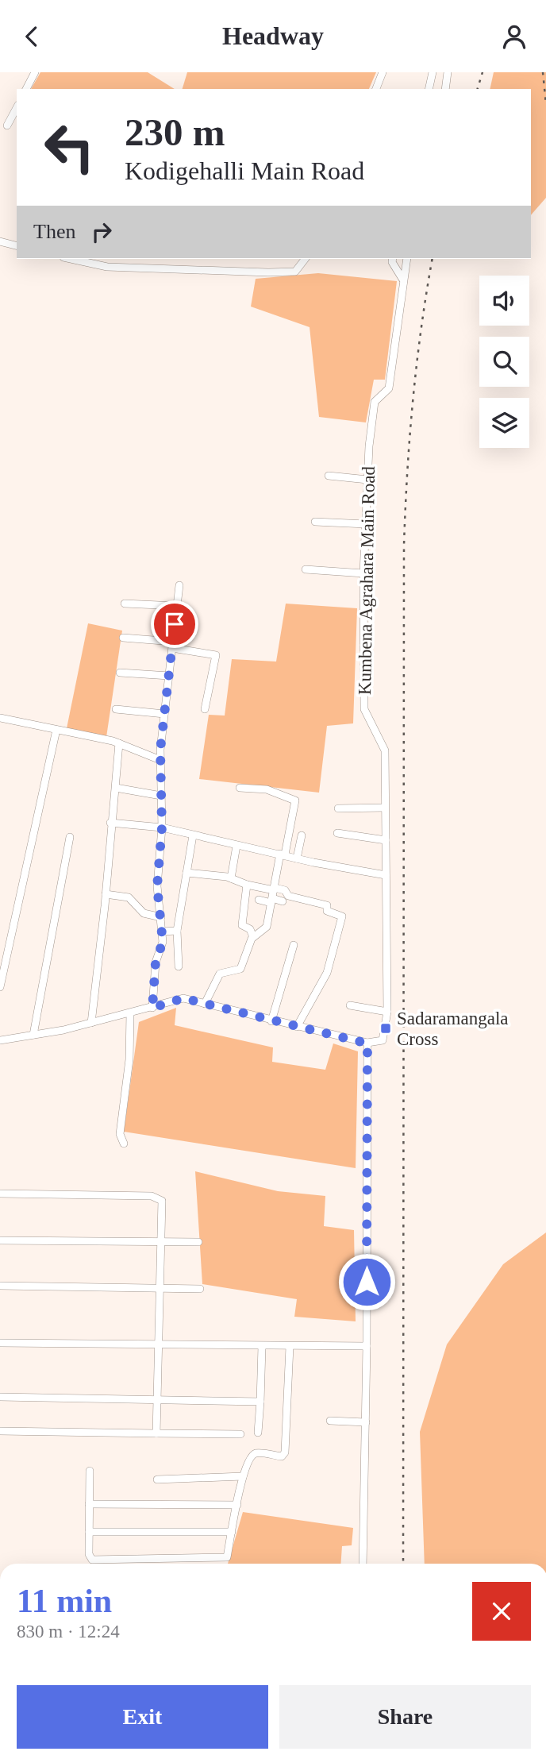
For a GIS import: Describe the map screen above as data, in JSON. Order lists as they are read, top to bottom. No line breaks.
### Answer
{"streets":{"street":["Kumbena Agrahara Main Road"]},"places":{"transit":["Sadaramangala Cross"]},"page":{"header":"Headway","turn":["230 m","Kodigehalli Main Road"],"then":"Then","heading":["11 min","830 m · 12:24"],"buttons":["Exit","Share"]}}
